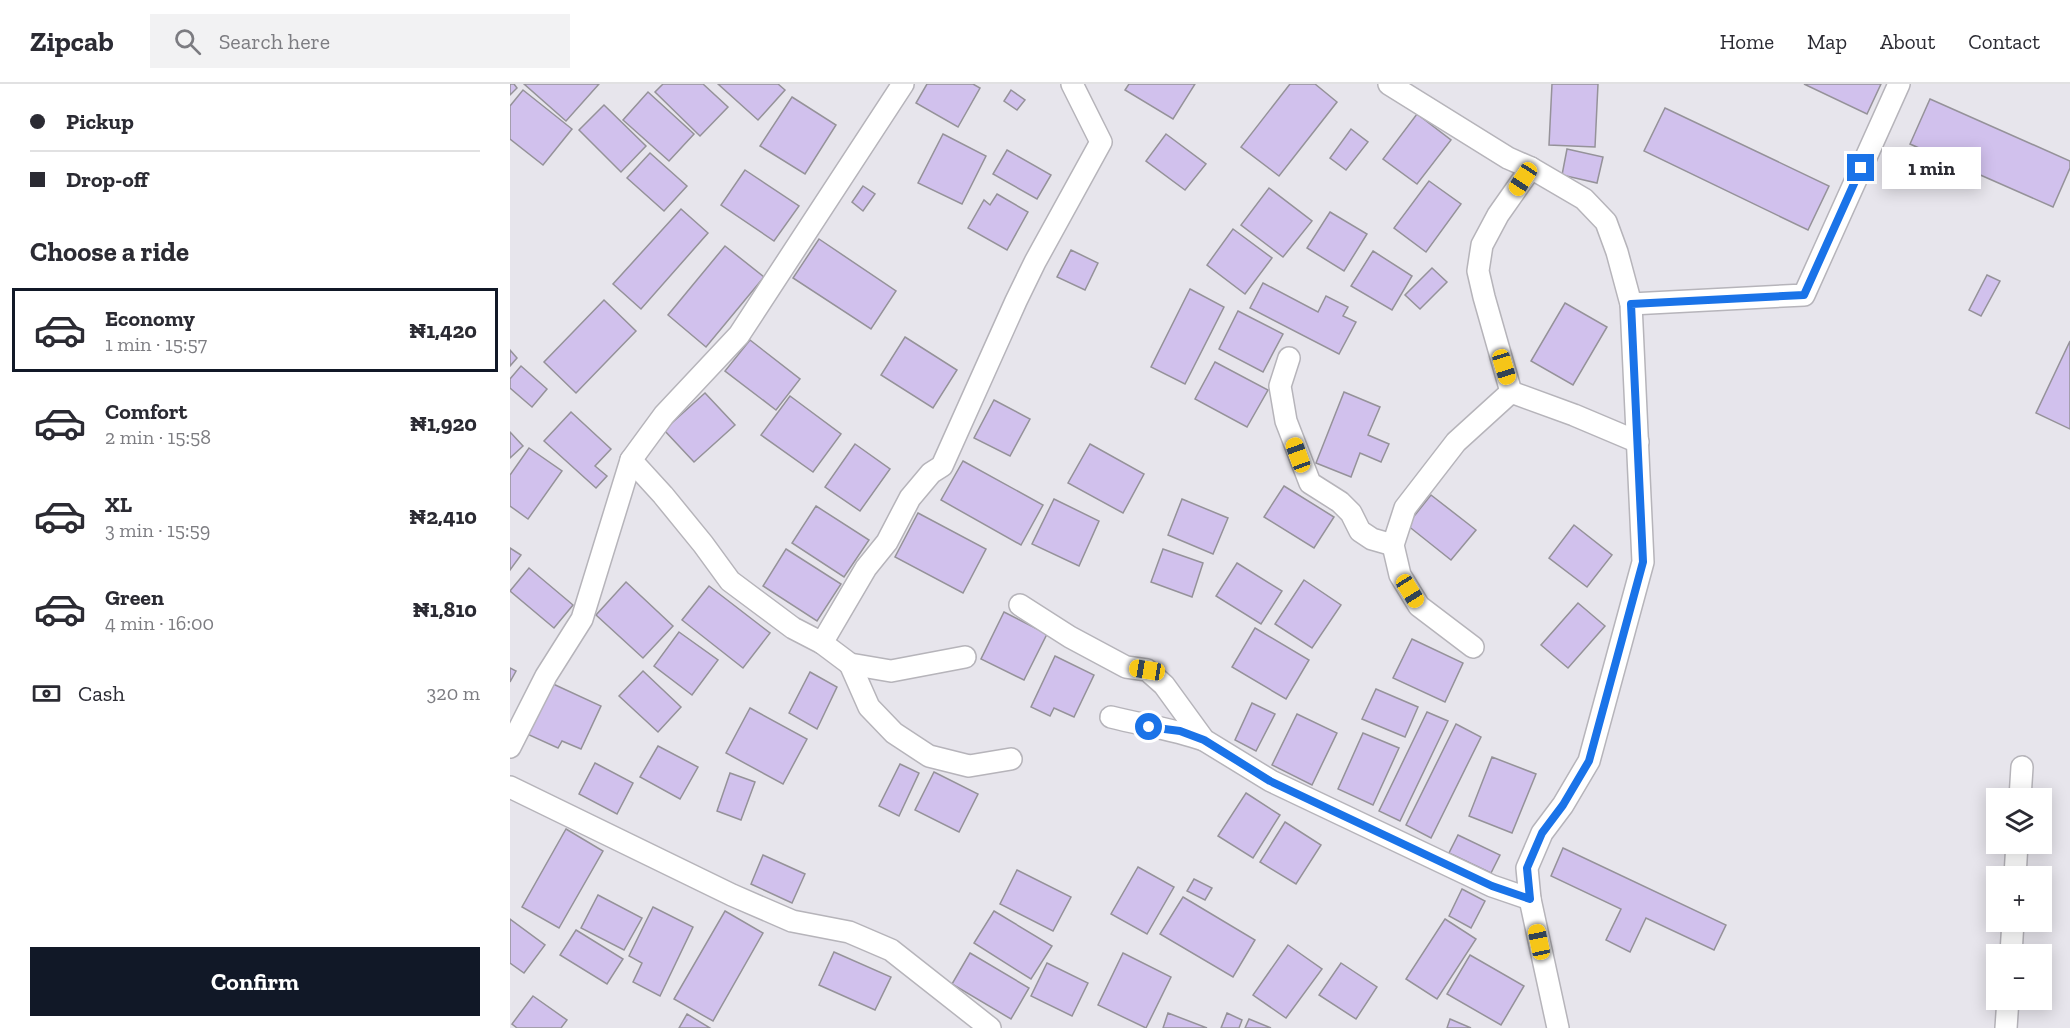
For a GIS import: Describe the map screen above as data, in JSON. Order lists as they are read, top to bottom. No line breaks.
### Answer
{"page":{"header":"Zipcab","search":"Search here","nav":["Home","Map","About","Contact"],"banner":["Pickup","Drop-off"],"bubble":"1 min","heading":"Choose a ride","list":[{"name":"Economy","note":"1 min · 15:57","value":"₦1,420"},{"name":"Comfort","note":"2 min · 15:58","value":"₦1,920"},{"name":"XL","note":"3 min · 15:59","value":"₦2,410"},{"name":"Green","note":"4 min · 16:00","value":"₦1,810"}],"pay":["Cash","320 m"],"map_buttons":["+","−"],"buttons":"Confirm"}}
